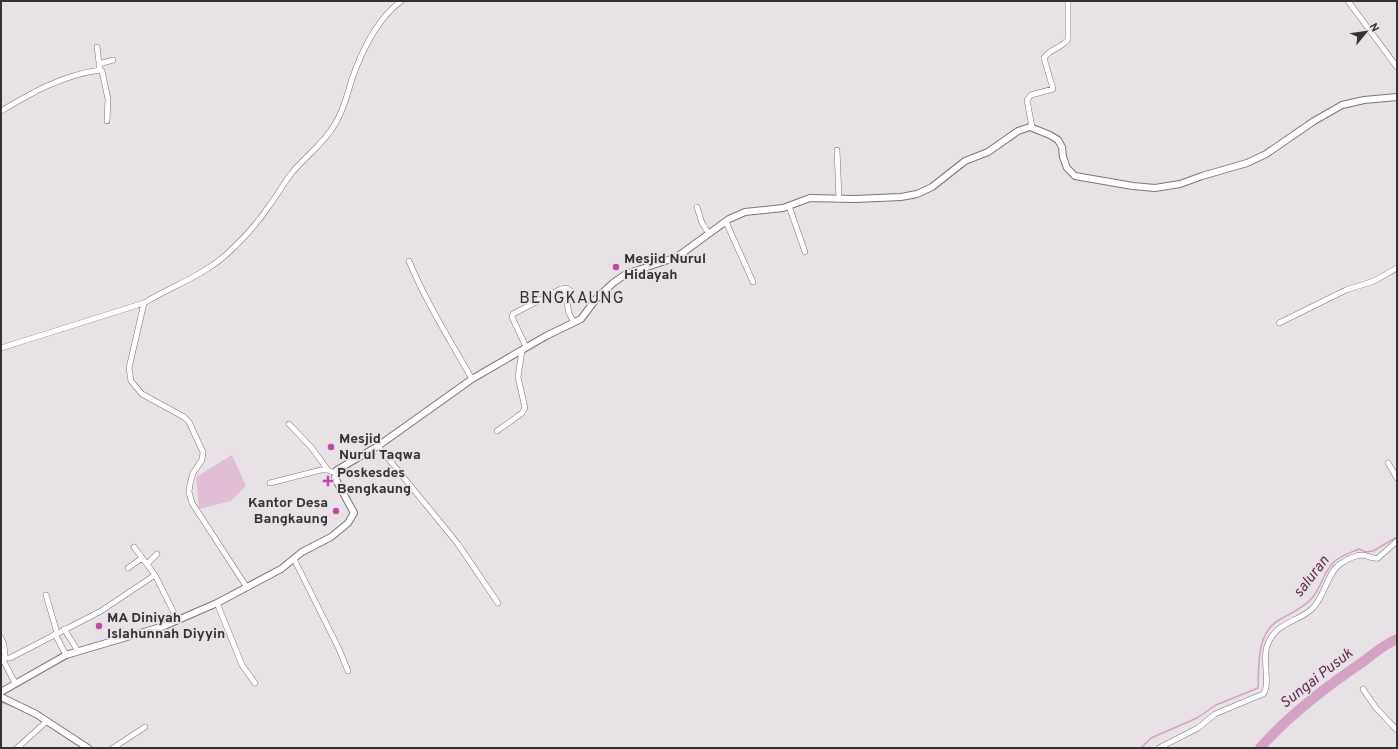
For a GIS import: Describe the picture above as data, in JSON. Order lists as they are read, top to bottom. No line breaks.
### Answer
{"districts":["BENGKAUNG"],"water":["saluran","Sungai Pusuk"],"places":{"other":["Mesjid Nurul Hidayah","Mesjid Nurul Taqwa","Kantor Desa Bangkaung","MA Diniyah Islahunnah Diyyin"],"health":["Poskesdes Bengkaung"]},"north":"top right"}
